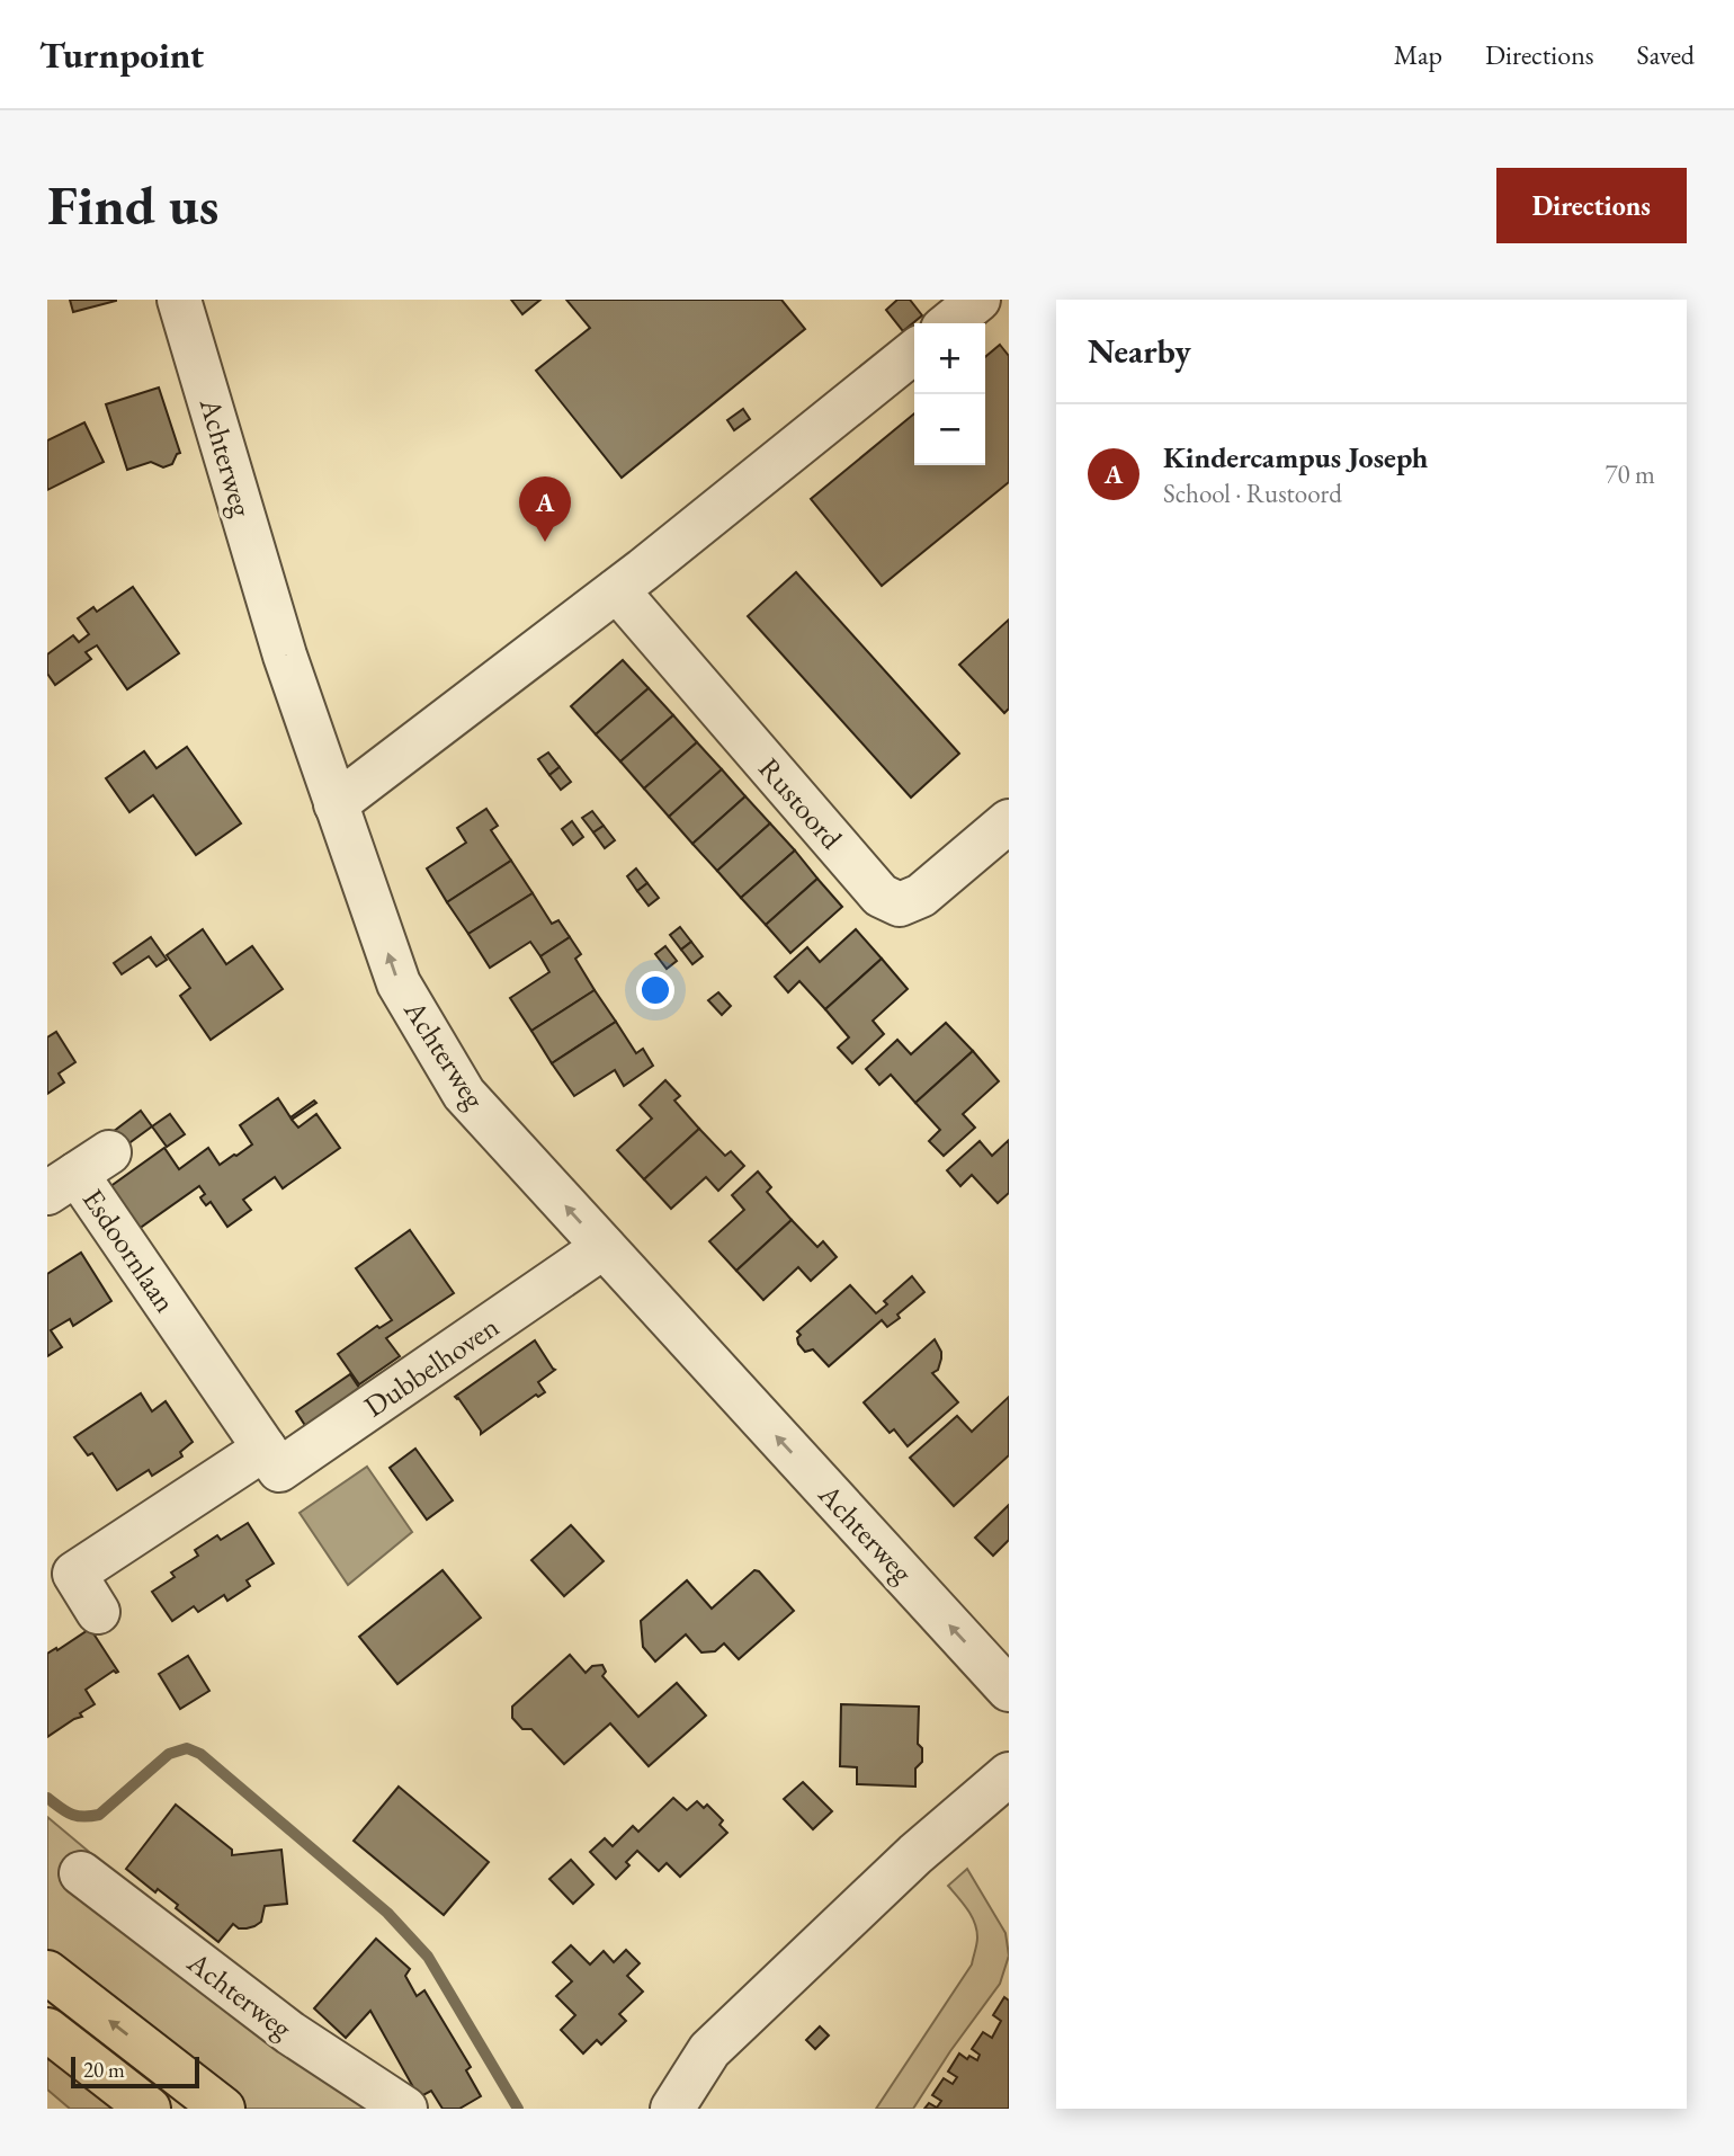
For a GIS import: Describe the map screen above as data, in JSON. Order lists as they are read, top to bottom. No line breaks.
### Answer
{"streets":{"street":["Achterweg","Rustoord","Esdoornlaan","Dubbelhoven"]},"crossings":[["Achterweg","Dubbelhoven"],["Esdoornlaan","Dubbelhoven"]],"one_way":["Achterweg"],"scale_bar":"20 m","page":{"header":"Turnpoint","nav":["Map","Directions","Saved"],"buttons":"Directions","title":"Find us","heading":"Nearby","map_buttons":["+","−"],"list":[{"mark":"A","name":"Kindercampus Joseph","note":"School · Rustoord","value":"70 m"}],"pins":"A","scale":"20 m"}}
